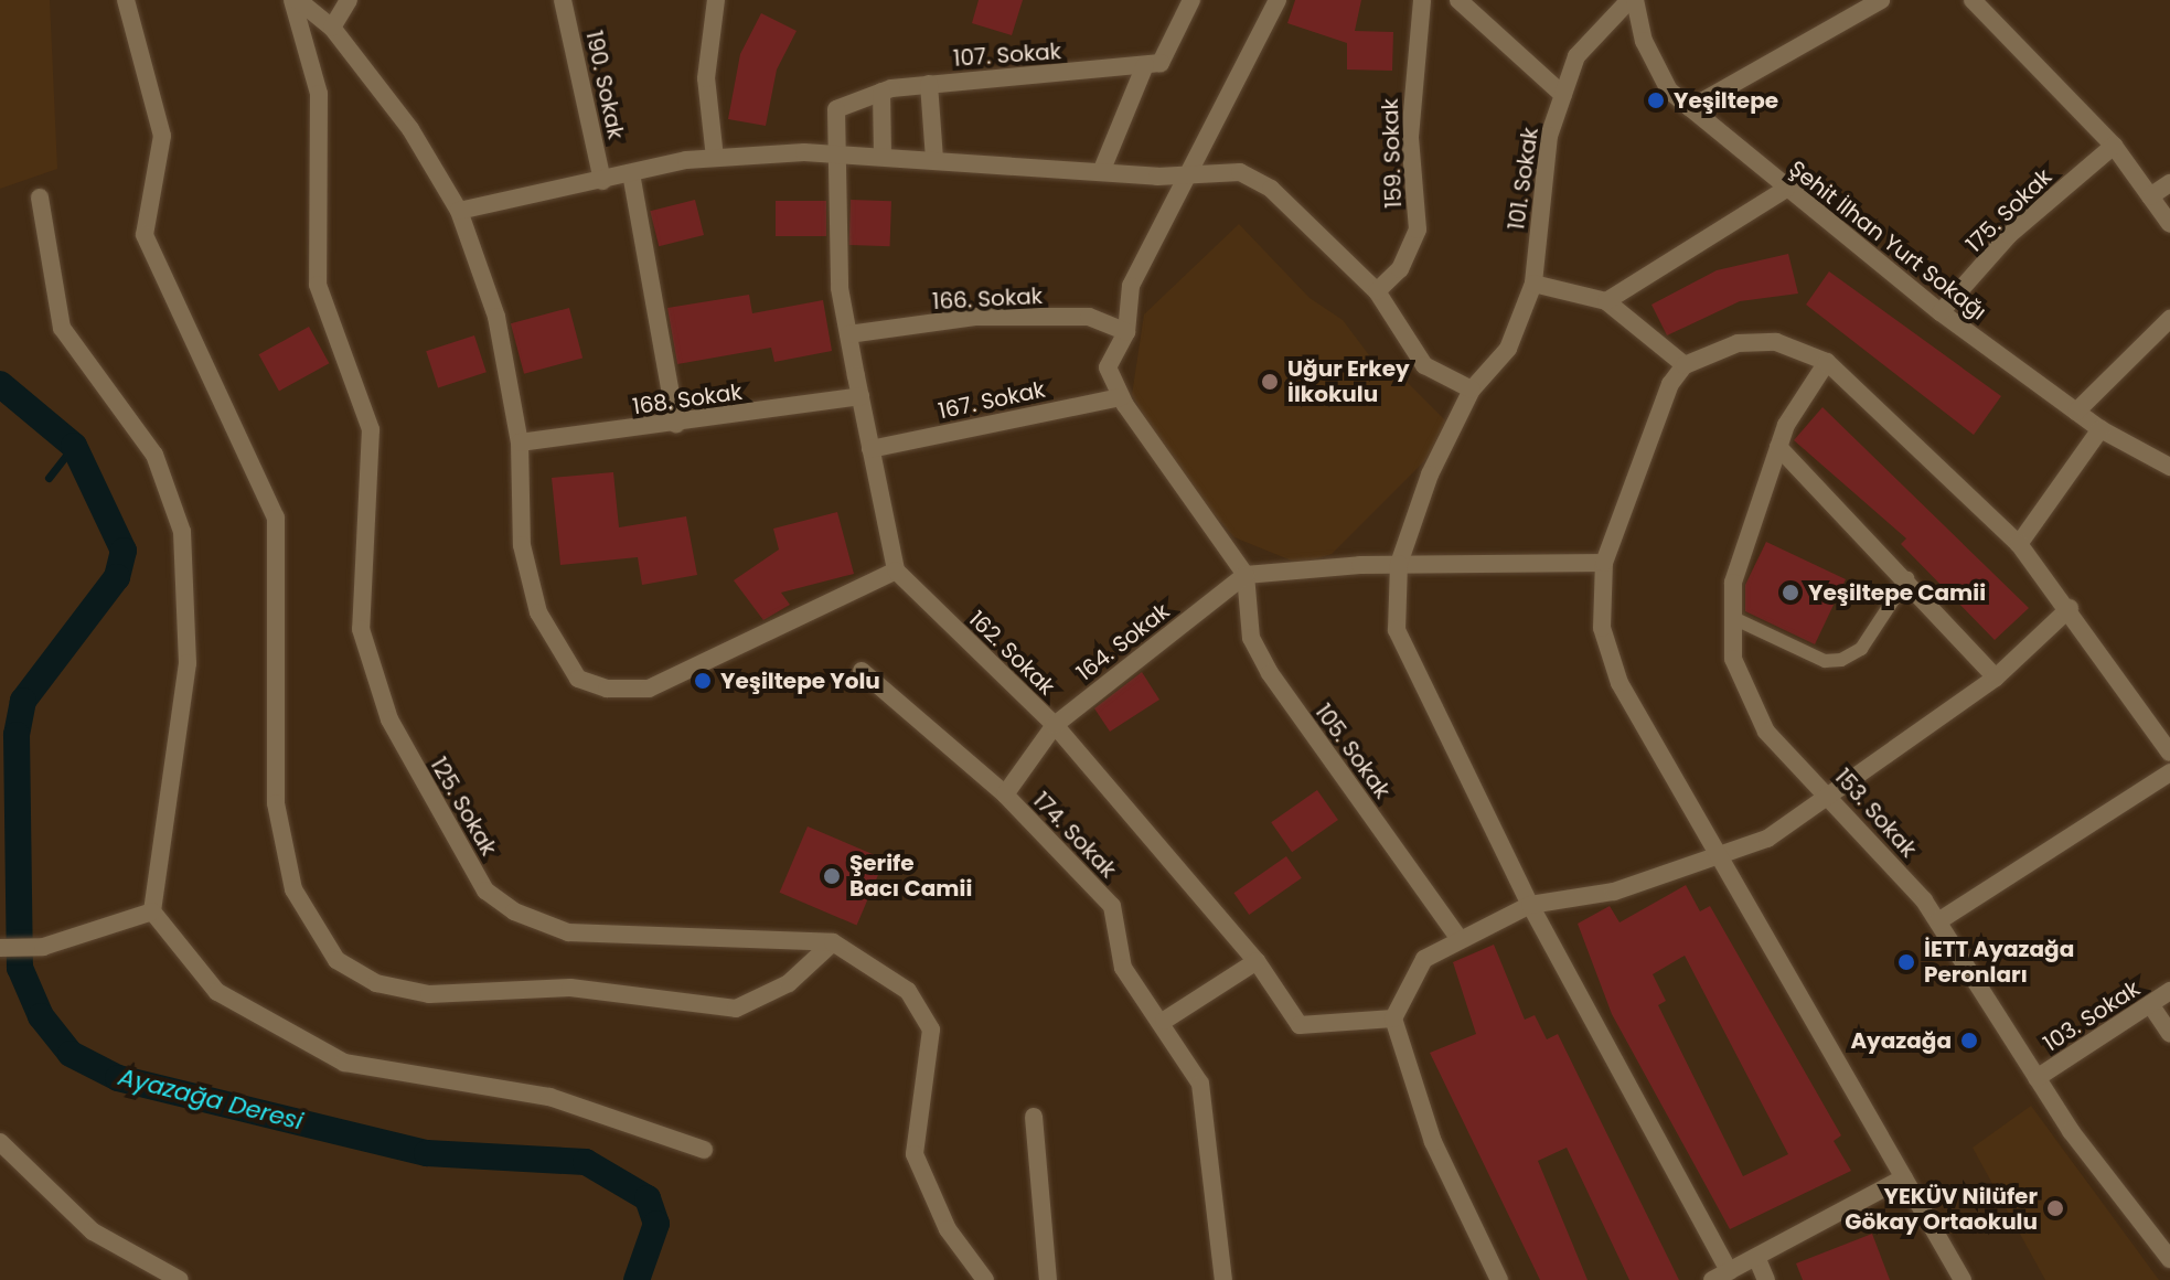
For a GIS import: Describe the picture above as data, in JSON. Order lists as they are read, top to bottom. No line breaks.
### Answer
{"streets":{"street":["107. Sokak","190. Sokak","159. Sokak","101. Sokak","175. Sokak","Şehit İlhan Yurt Sokağı","166. Sokak","168. Sokak","167. Sokak","164. Sokak","162. Sokak","105. Sokak","125. Sokak","153. Sokak","174. Sokak","103. Sokak"]},"crossings":[["101. Sokak","Şehit İlhan Yurt Sokağı"],["175. Sokak","Şehit İlhan Yurt Sokağı"],["164. Sokak","162. Sokak"],["164. Sokak","105. Sokak"],["164. Sokak","174. Sokak"],["153. Sokak","103. Sokak"]],"water":["Ayazağa Deresi"],"places":["Yeşiltepe","Uğur Erkey İlkokulu","Yeşiltepe Camii","Yeşiltepe Yolu","Şerife Bacı Camii","İETT Ayazağa Peronları","Ayazağa","YEKÜV Nilüfer Gökay Ortaokulu"]}
